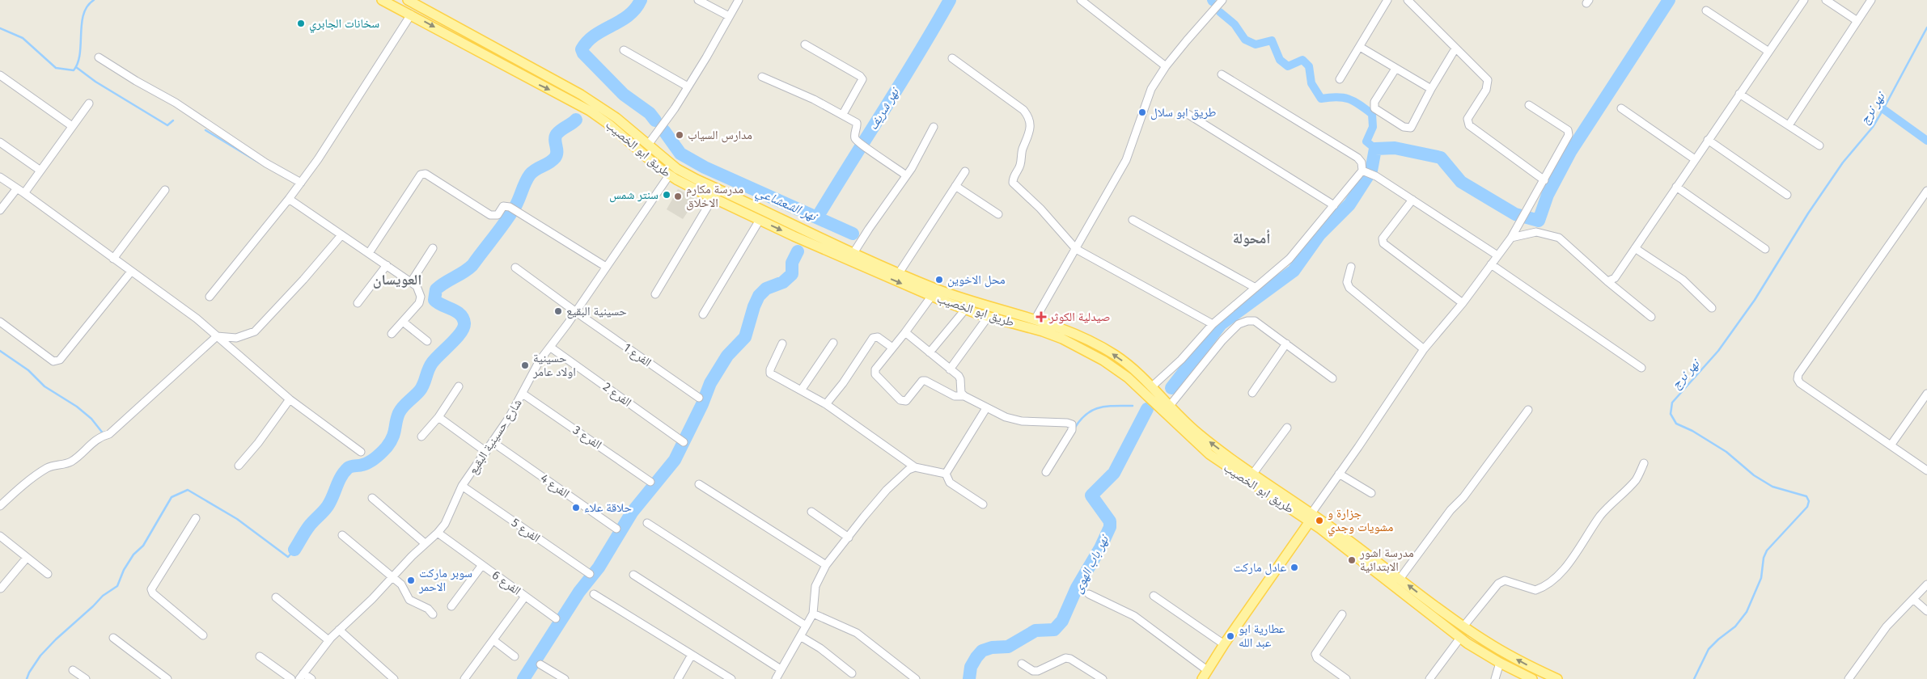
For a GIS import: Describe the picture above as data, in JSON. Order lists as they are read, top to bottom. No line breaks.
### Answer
{"streets":{"main road":["طريق ابو الخصيب"],"street":["الفرع 1","الفرع 2","شارع حسينية البقيع","الفرع 3","الفرع 4","الفرع 5","الفرع 6"]},"crossings":[["طريق ابو الخصيب","شارع حسينية البقيع"],["الفرع 1","شارع حسينية البقيع"],["الفرع 2","شارع حسينية البقيع"],["شارع حسينية البقيع","الفرع 3"],["شارع حسينية البقيع","الفرع 4"],["شارع حسينية البقيع","الفرع 5"],["شارع حسينية البقيع","الفرع 6"]],"districts":["أمحولة","العويسان"],"water":["نهر نرج","نهر شريف","نهر الشعشاعي","نهر باب الهوى"],"places":{"other":["سخانات الجابري","طريق ابو سلال","مدارس السياب","سنتر شمس","مدرسة مكارم الاخلاق","محل الاخوين","حسينية البقيع","حسينية اولاد عامر","حلاقة علاء","جزارة و مشويات وجدي","مدرسة اشور الابتدائية","عادل ماركت","سوبر ماركت الاحمر","عطارية ابو عبد الله"],"health":["صيدلية الكوثر"]}}
